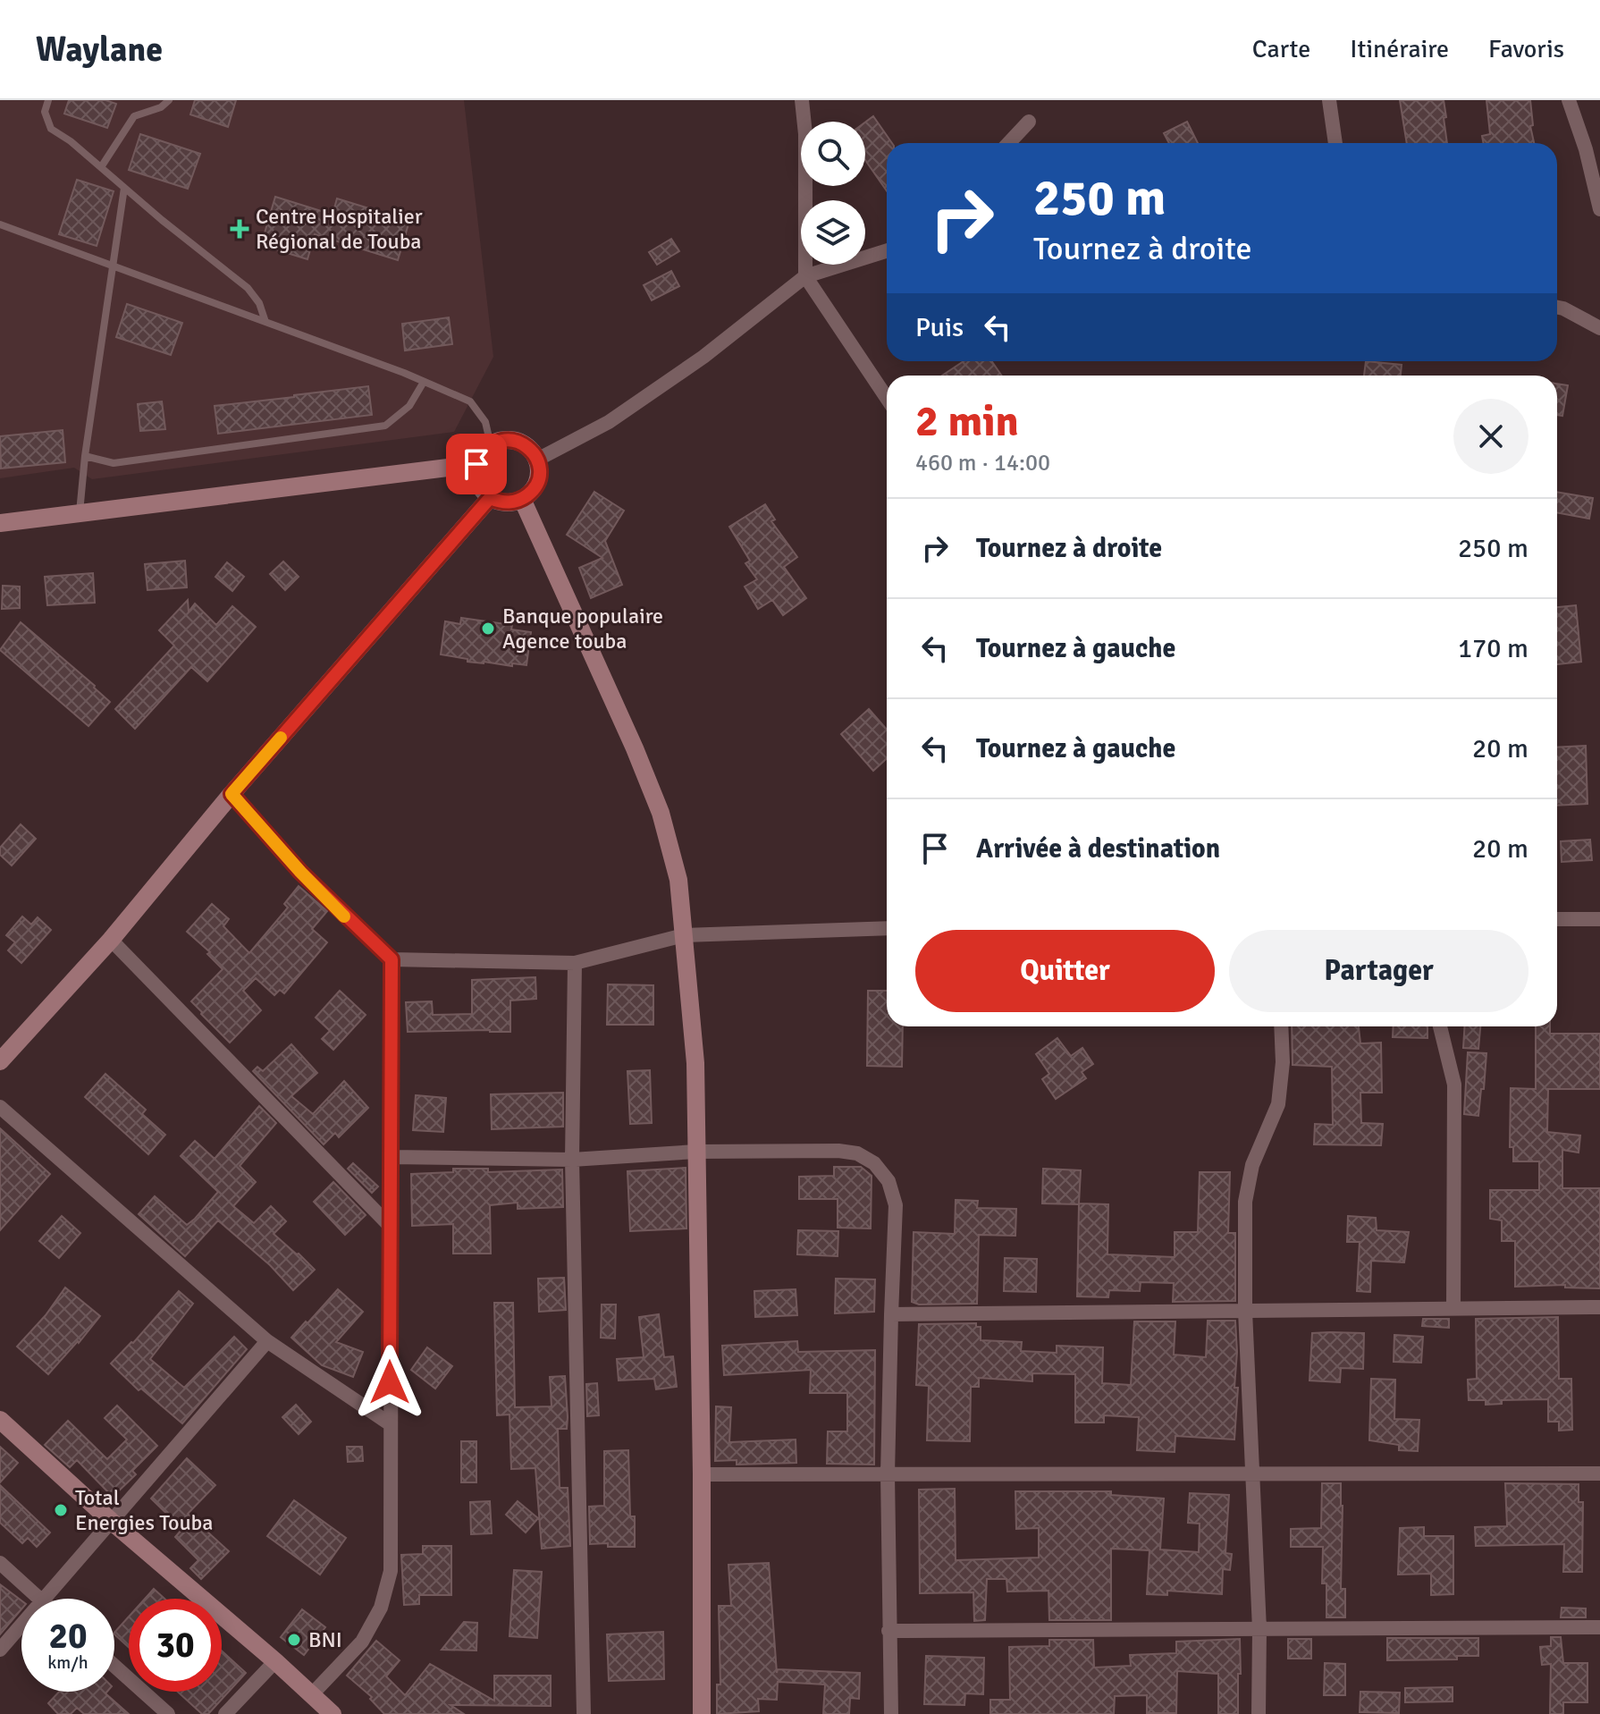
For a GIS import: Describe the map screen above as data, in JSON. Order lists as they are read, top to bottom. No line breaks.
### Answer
{"places":{"health":["Centre Hospitalier Régional de Touba"],"other":["Banque populaire Agence touba","Total Energies Touba","BNI"]},"page":{"header":"Waylane","nav":["Carte","Itinéraire","Favoris"],"turn":["250 m","Tournez à droite"],"then":"Puis","heading":["2 min","460 m · 14:00"],"list":[{"name":"Tournez à droite","value":"250 m"},{"name":"Tournez à gauche","value":"170 m"},{"name":"Tournez à gauche","value":"20 m"},{"name":"Arrivée à destination","value":"20 m"}],"buttons":["Quitter","Partager"],"speed":"20 km/h","limit":"30"}}
